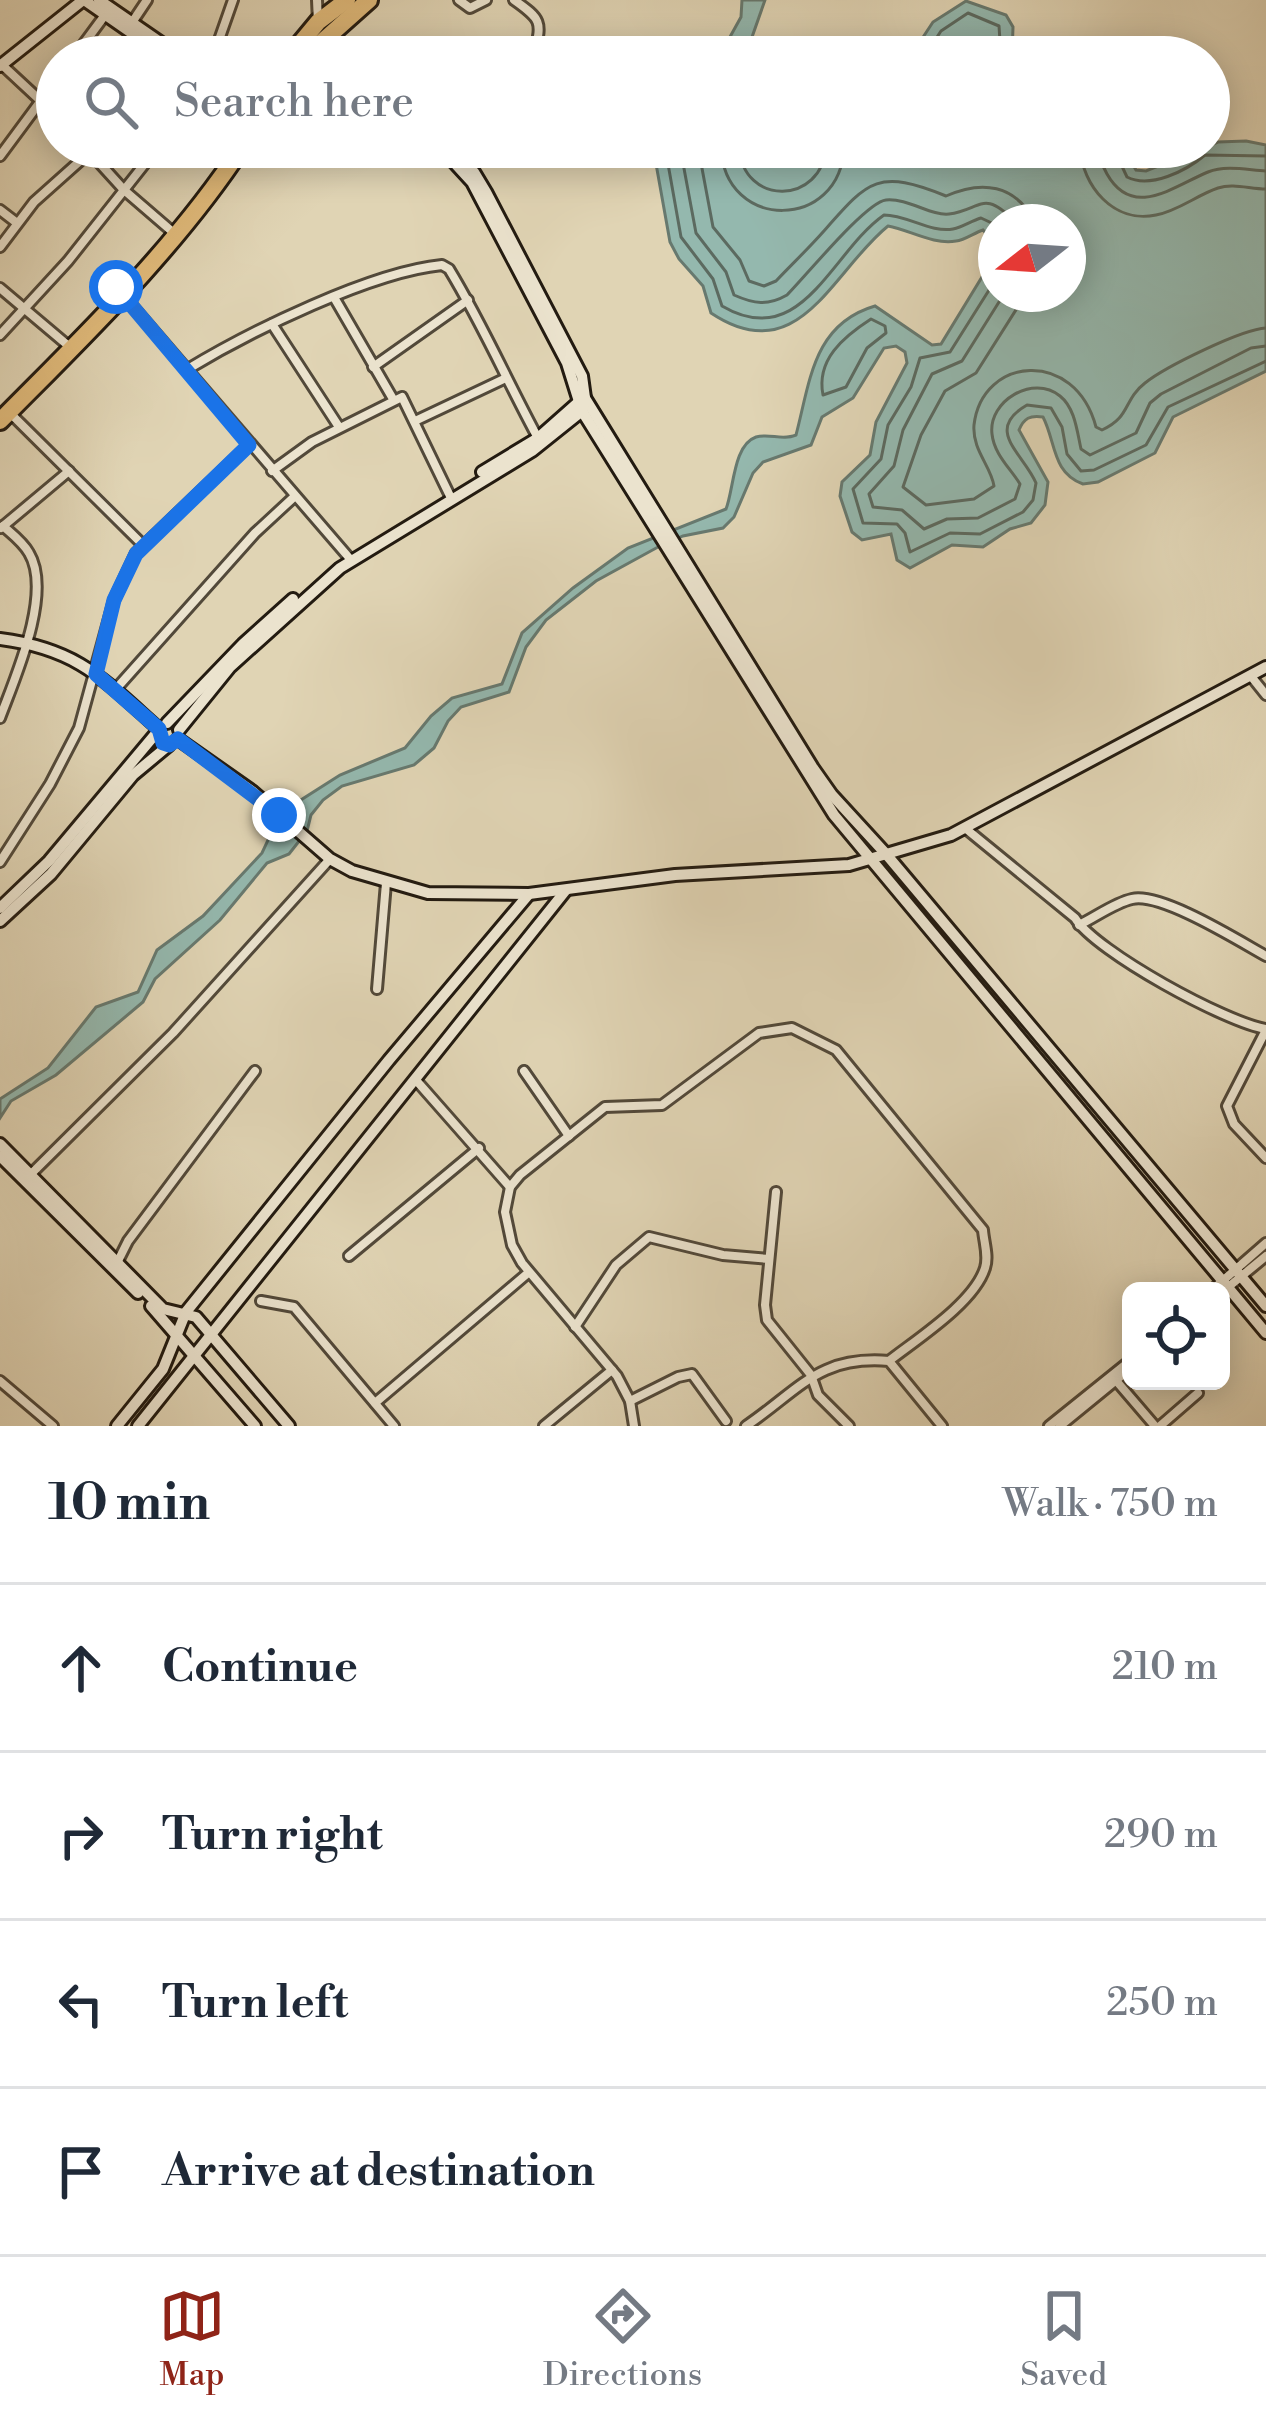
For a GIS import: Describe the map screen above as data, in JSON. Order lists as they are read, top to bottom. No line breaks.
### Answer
{"north":"left","page":{"search":"Search here","heading":["10 min","Walk · 750 m"],"list":[["Continue","210 m"],["Turn right","290 m"],["Turn left","250 m"],"Arrive at destination"],"nav":["Map","Directions","Saved"]}}
